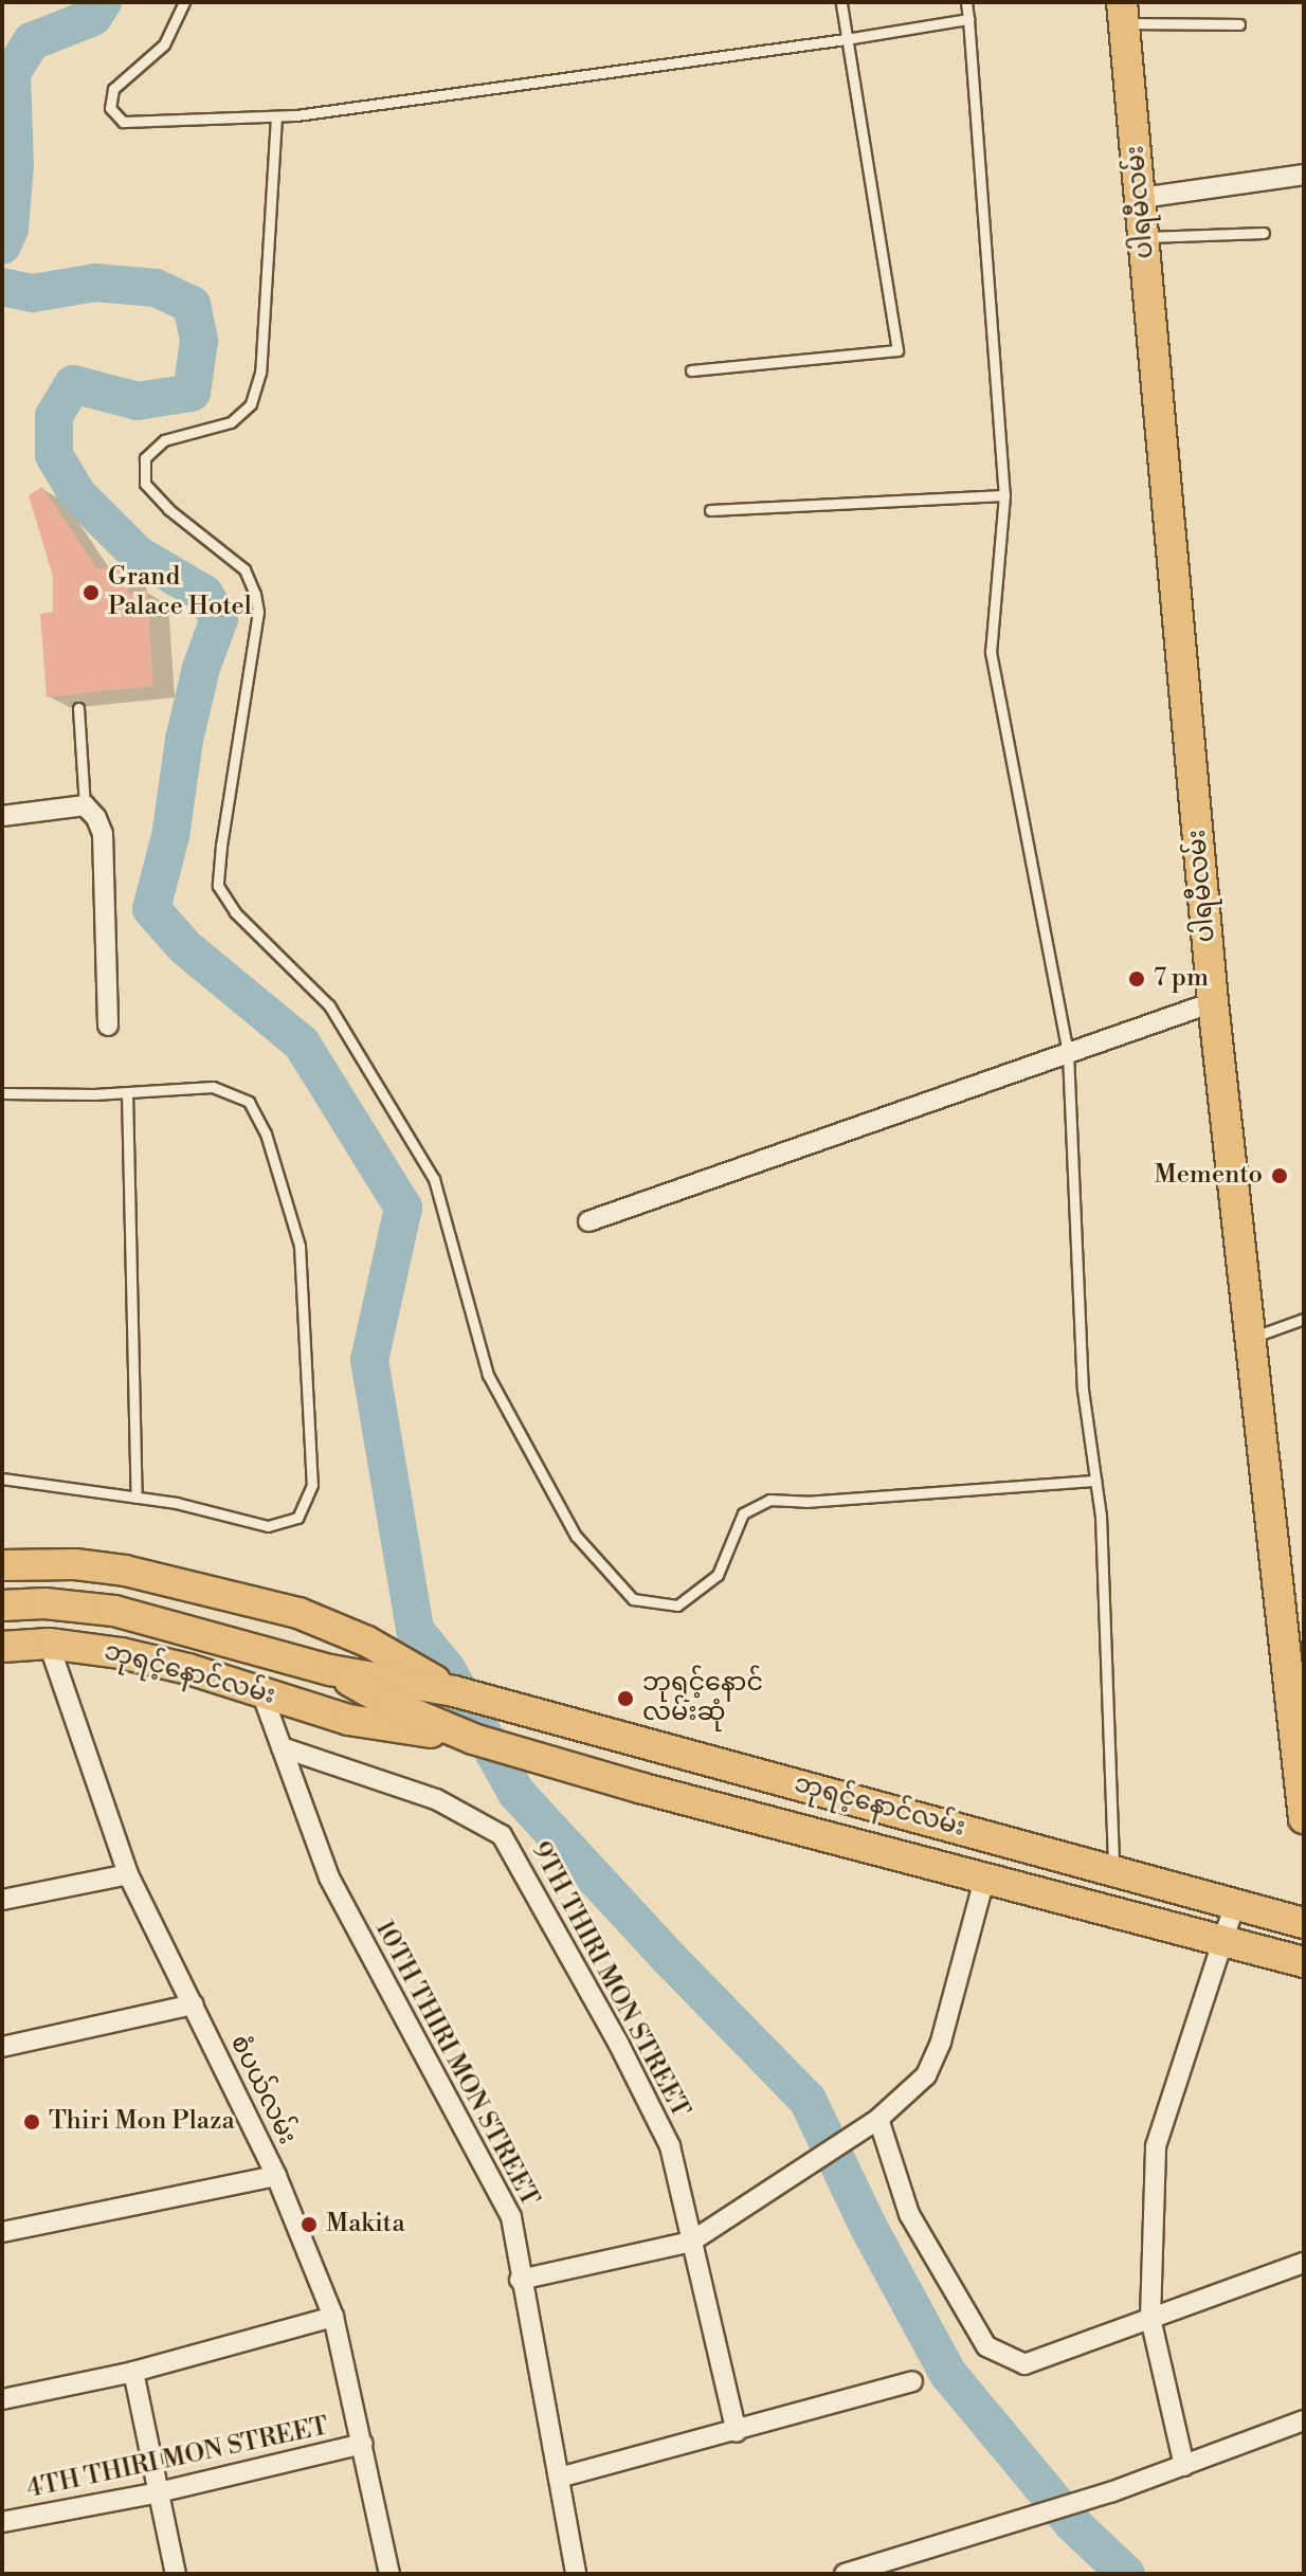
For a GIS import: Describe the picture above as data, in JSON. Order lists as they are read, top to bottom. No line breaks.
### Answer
{"streets":{"main road":["ပါရမီလမ်း","ဘုရင့်နောင်လမ်း"],"street":["9TH THIRI MON STREET","10TH THIRI MON STREET","စံပယ်လမ်း","4TH THIRI MON STREET"]},"crossings":[["ဘုရင့်နောင်လမ်း","10TH THIRI MON STREET"],["ဘုရင့်နောင်လမ်း","စံပယ်လမ်း"],["9TH THIRI MON STREET","10TH THIRI MON STREET"],["စံပယ်လမ်း","4TH THIRI MON STREET"]],"places":["Grand Palace Hotel","7 pm","Memento","ဘုရင့်နောင် လမ်းဆုံ","Thiri Mon Plaza","Makita"]}
